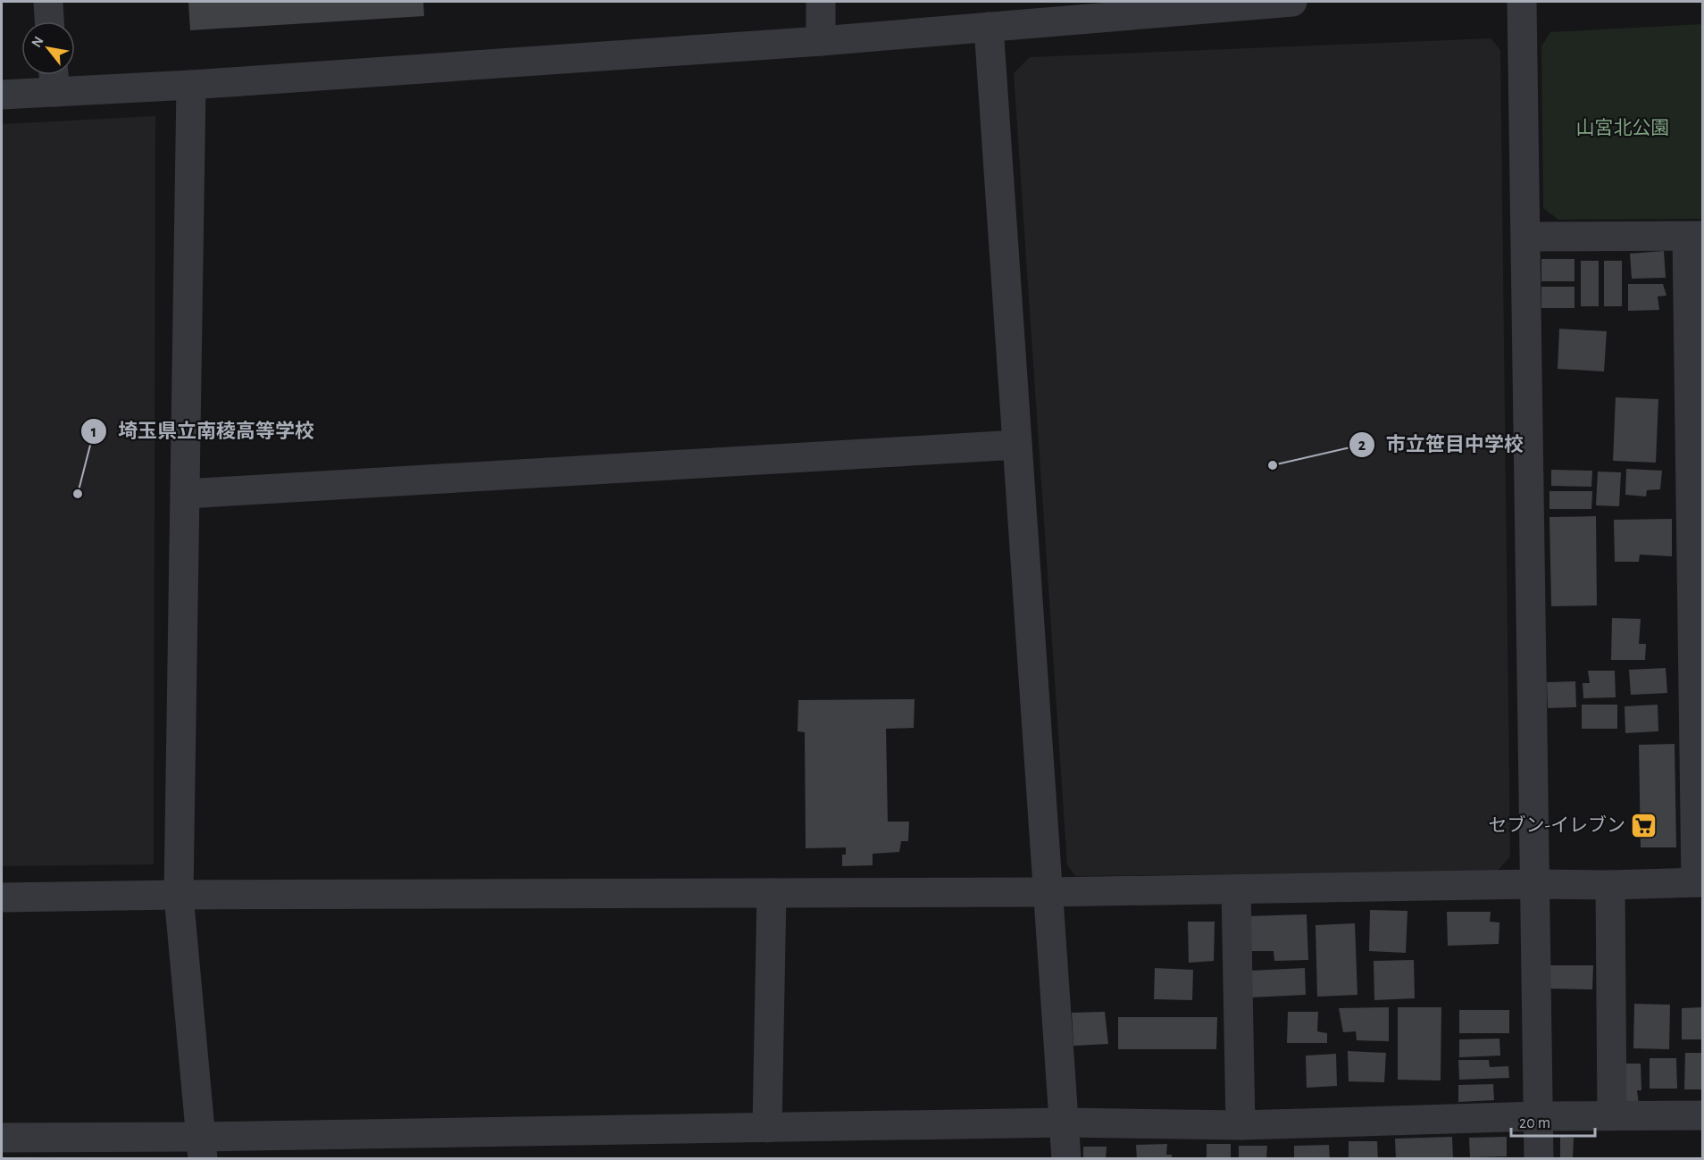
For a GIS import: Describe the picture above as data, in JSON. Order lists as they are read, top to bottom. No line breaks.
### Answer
{"parks":["山宮北公園"],"places":{"other":["市立笹目中学校","埼玉県立南稜高等学校"],"supermarket":["セブン-イレブン"]},"scale_bar":"20 m","north":"top left"}
